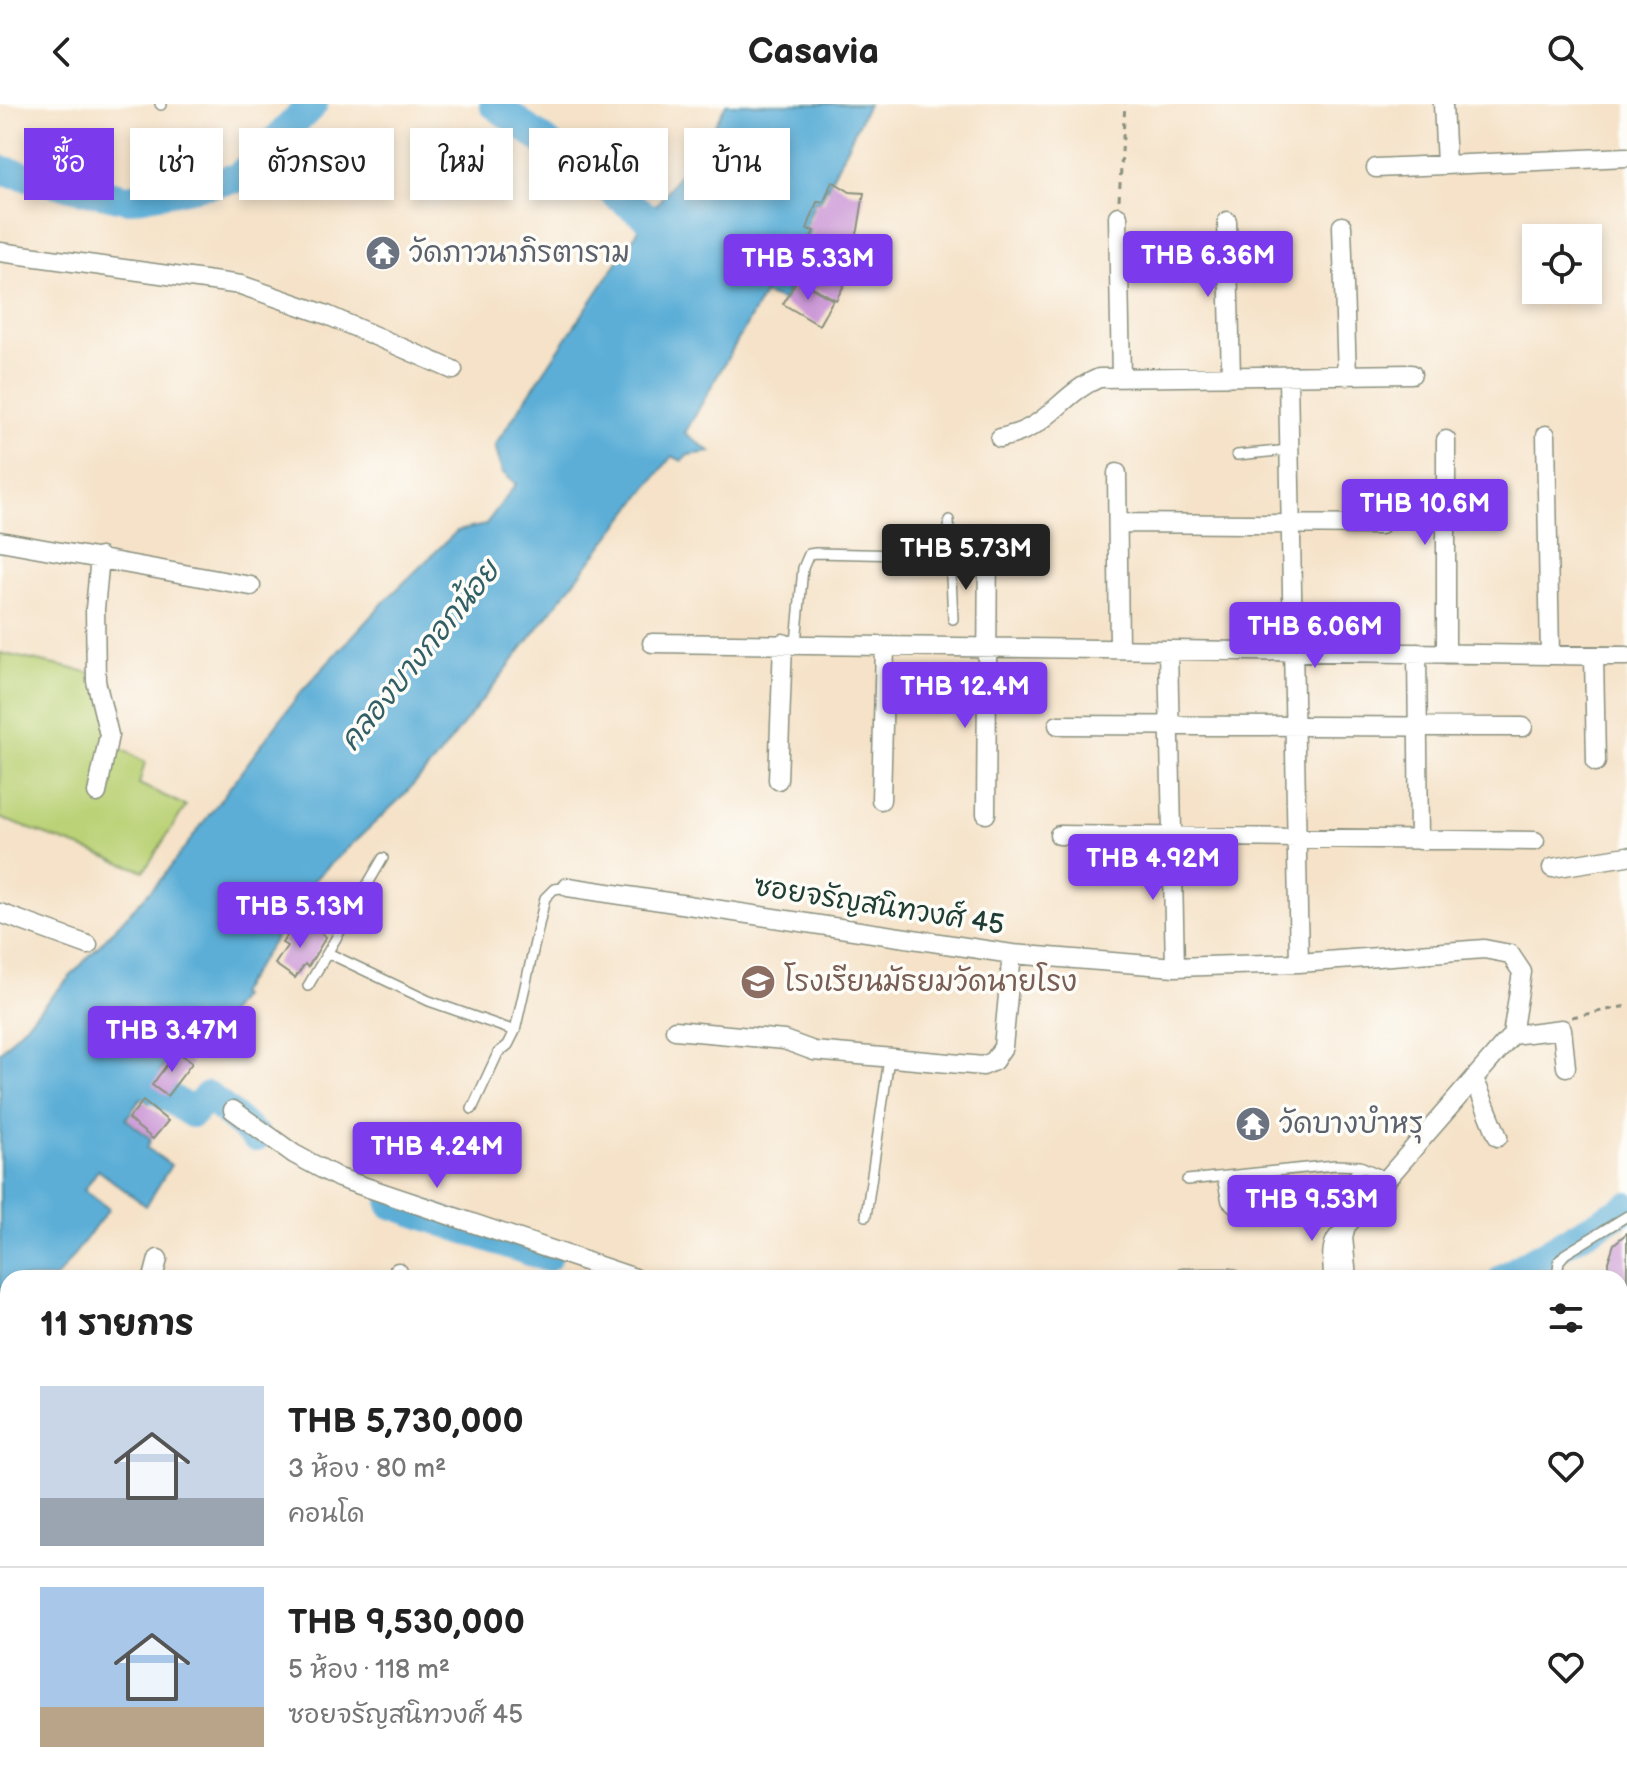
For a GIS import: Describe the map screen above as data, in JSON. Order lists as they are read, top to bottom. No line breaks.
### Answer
{"streets":{"street":["ซอยจรัญสนิทวงศ์ 45"]},"water":["คลองบางกอกน้อย"],"places":{"temple":["วัดภาวนาภิรตาราม","วัดบางบำหรุ"],"school or university":["โรงเรียนมัธยมวัดนายโรง"]},"page":{"header":"Casavia","chip":["ซื้อ","เช่า","ตัวกรอง","ใหม่","คอนโด","บ้าน"],"price":["THB 6.36M","THB 5.33M","THB 10.6M","THB 5.73M","THB 6.06M","THB 12.4M","THB 4.92M","THB 5.13M","THB 3.47M","THB 4.24M","THB 9.53M"],"heading":"11 รายการ","list":[{"name":"THB 5,730,000","note":"3 ห้อง · 80 m² · คอนโด"},{"name":"THB 9,530,000","note":"5 ห้อง · 118 m² · ซอยจรัญสนิทวงศ์ 45"}]}}
